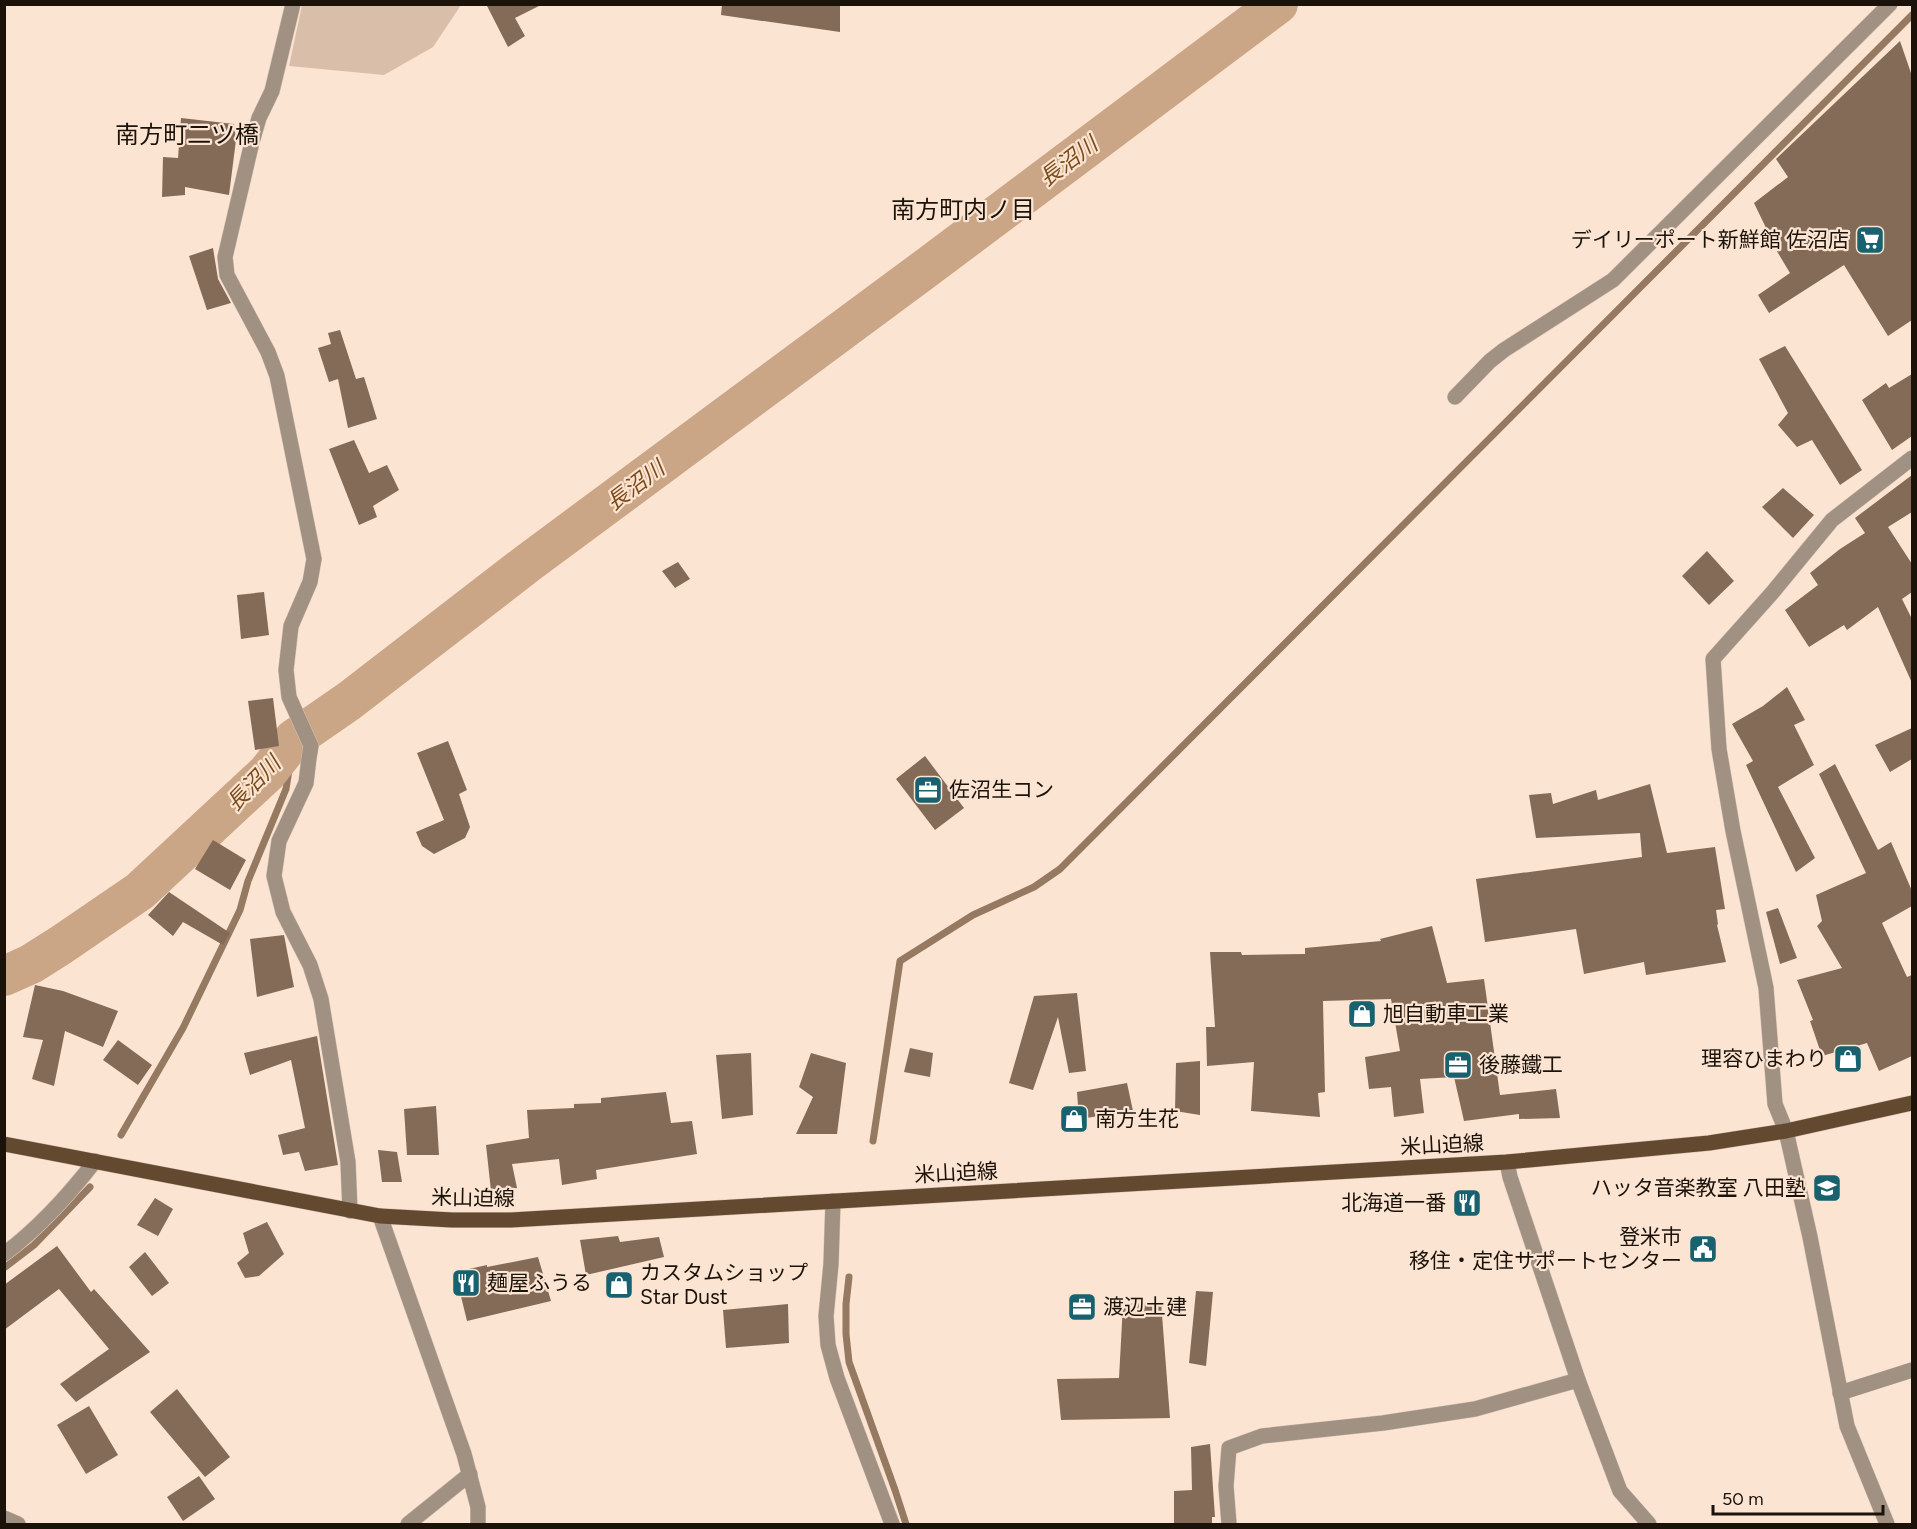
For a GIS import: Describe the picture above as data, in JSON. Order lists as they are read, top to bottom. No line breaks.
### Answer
{"streets":{"main road":["米山迫線"]},"districts":["南方町二ツ橋","南方町内ノ目"],"water":["長沼川"],"places":{"supermarket":["デイリーポート新鮮館 佐沼店"],"office":["佐沼生コン","後藤鐵工","渡辺土建"],"shop":["旭自動車工業","理容ひまわり","南方生花","カスタムショップ Star Dust"],"school or university":["ハッタ音楽教室 八田塾"],"restaurant":["北海道一番","麺屋ふうる"],"public building":["登米市 移住・定住サポートセンター"]},"scale_bar":"50 m"}
